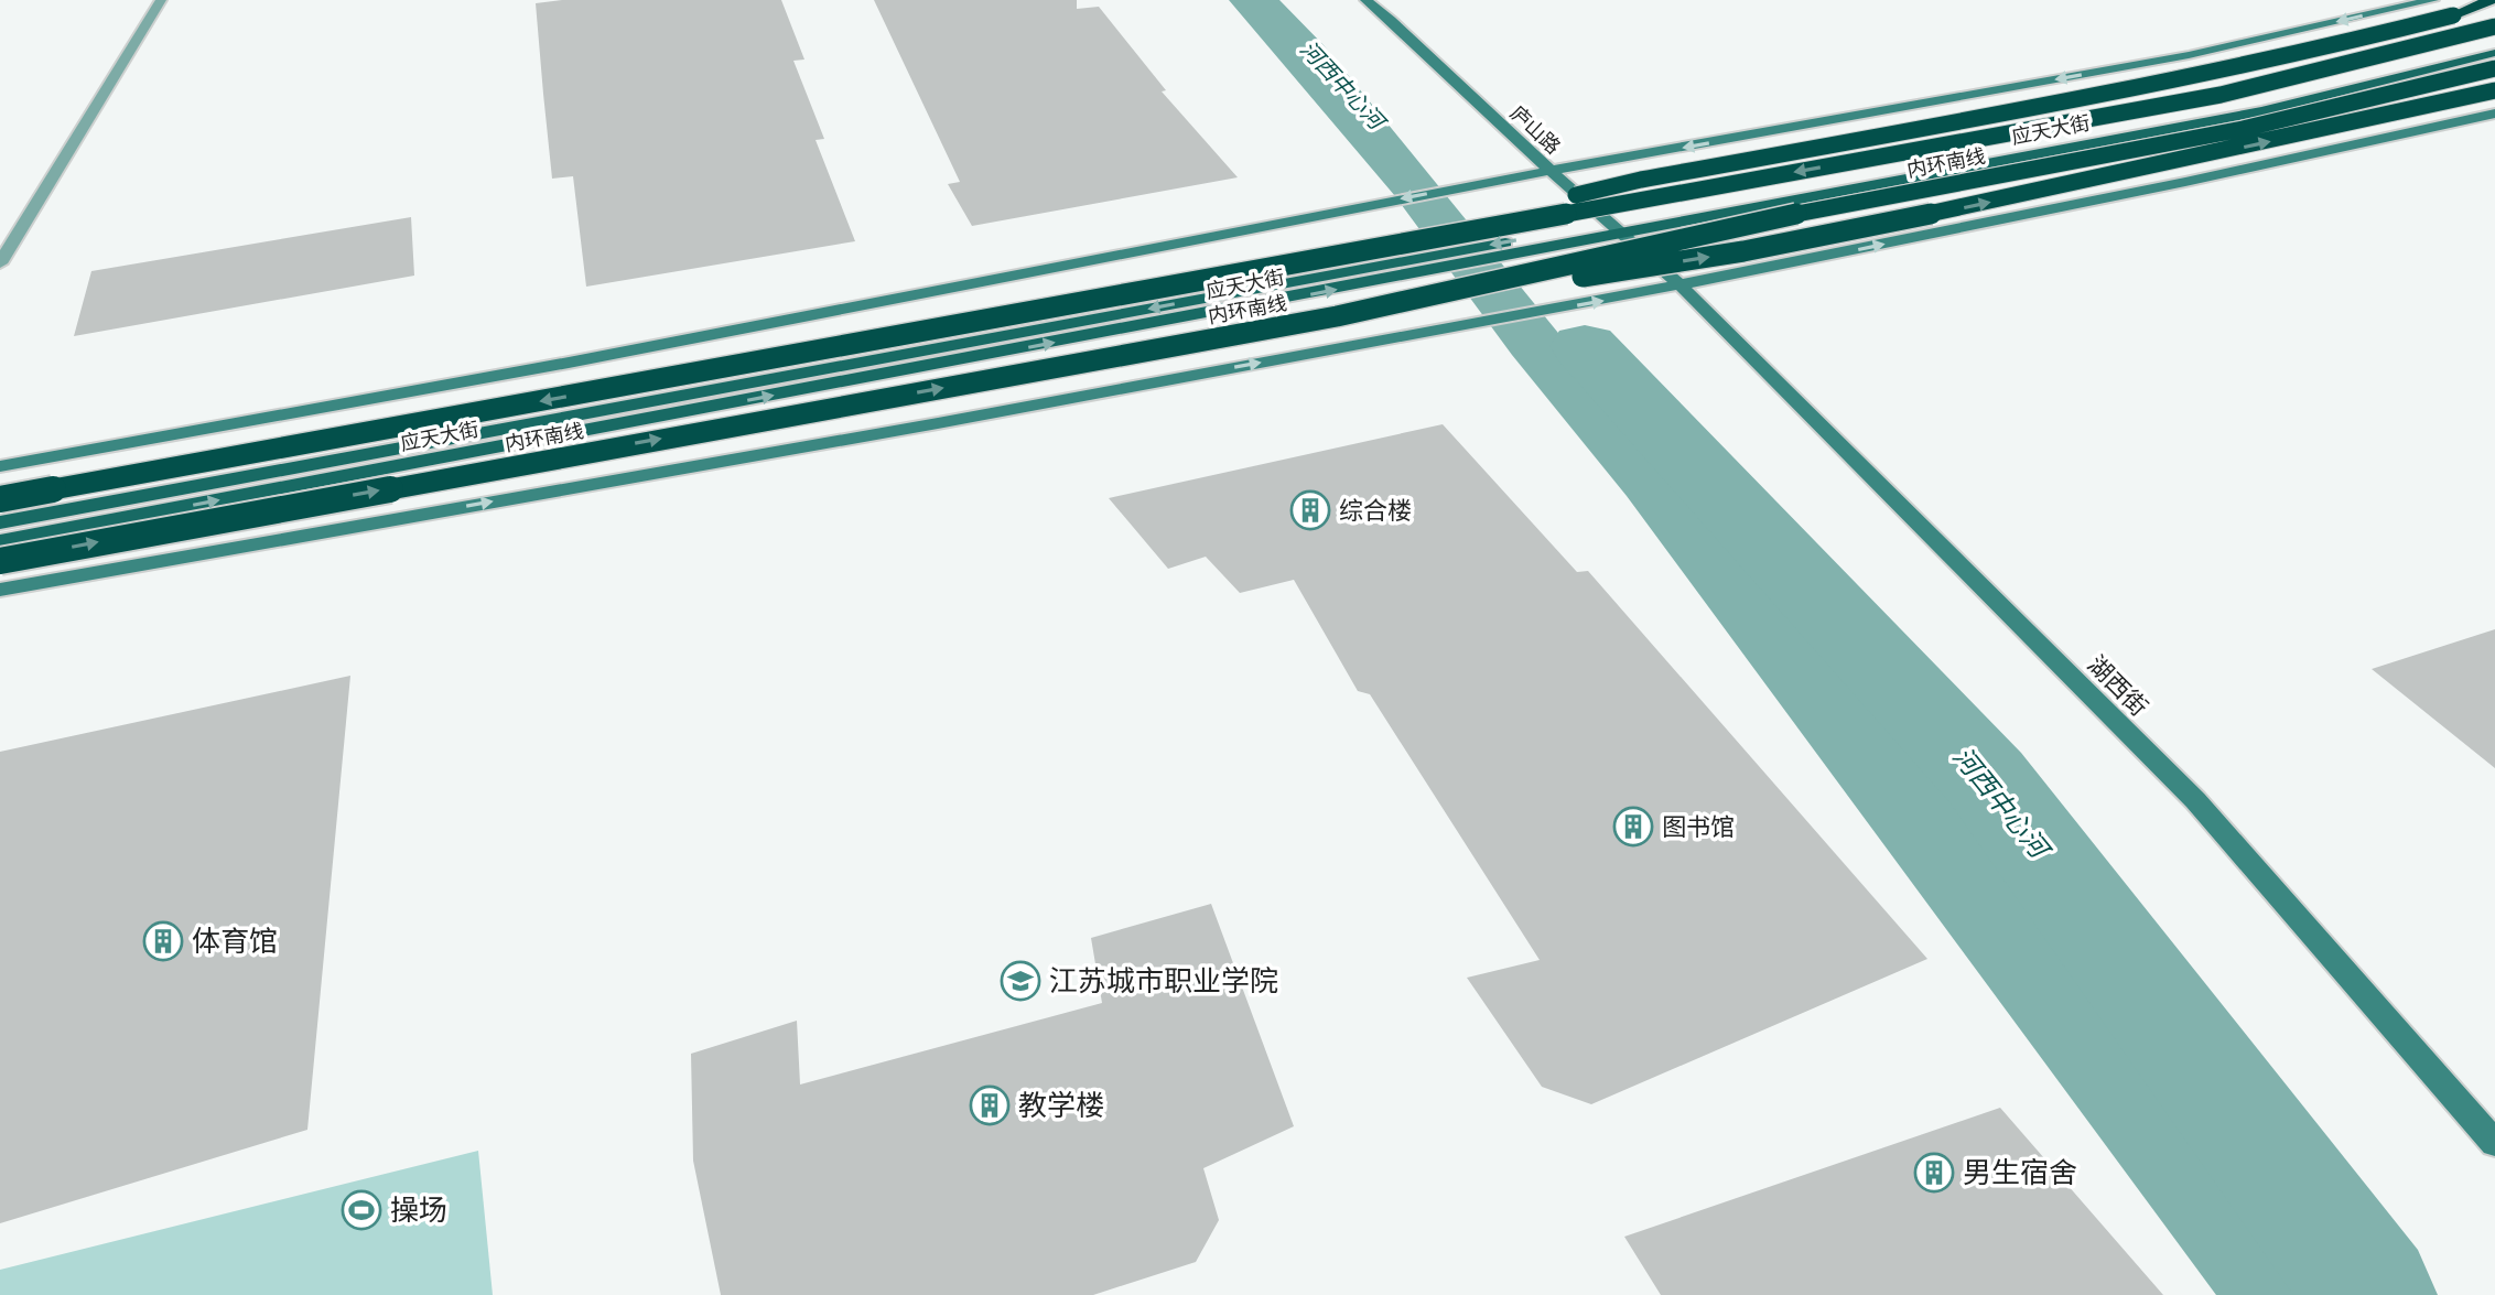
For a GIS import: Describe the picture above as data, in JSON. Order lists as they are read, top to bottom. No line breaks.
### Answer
{"streets":{"highway":["内环南线"],"main road":["应天大街"],"street":["庐山路","湖西街"]},"crossings":[["庐山路","应天大街"],["庐山路","湖西街"]],"water":["河西中心河"],"places":{"building":["综合楼","图书馆","体育馆","教学楼","男生宿舍"],"school or university":["江苏城市职业学院"],"sports":["操场"]}}
